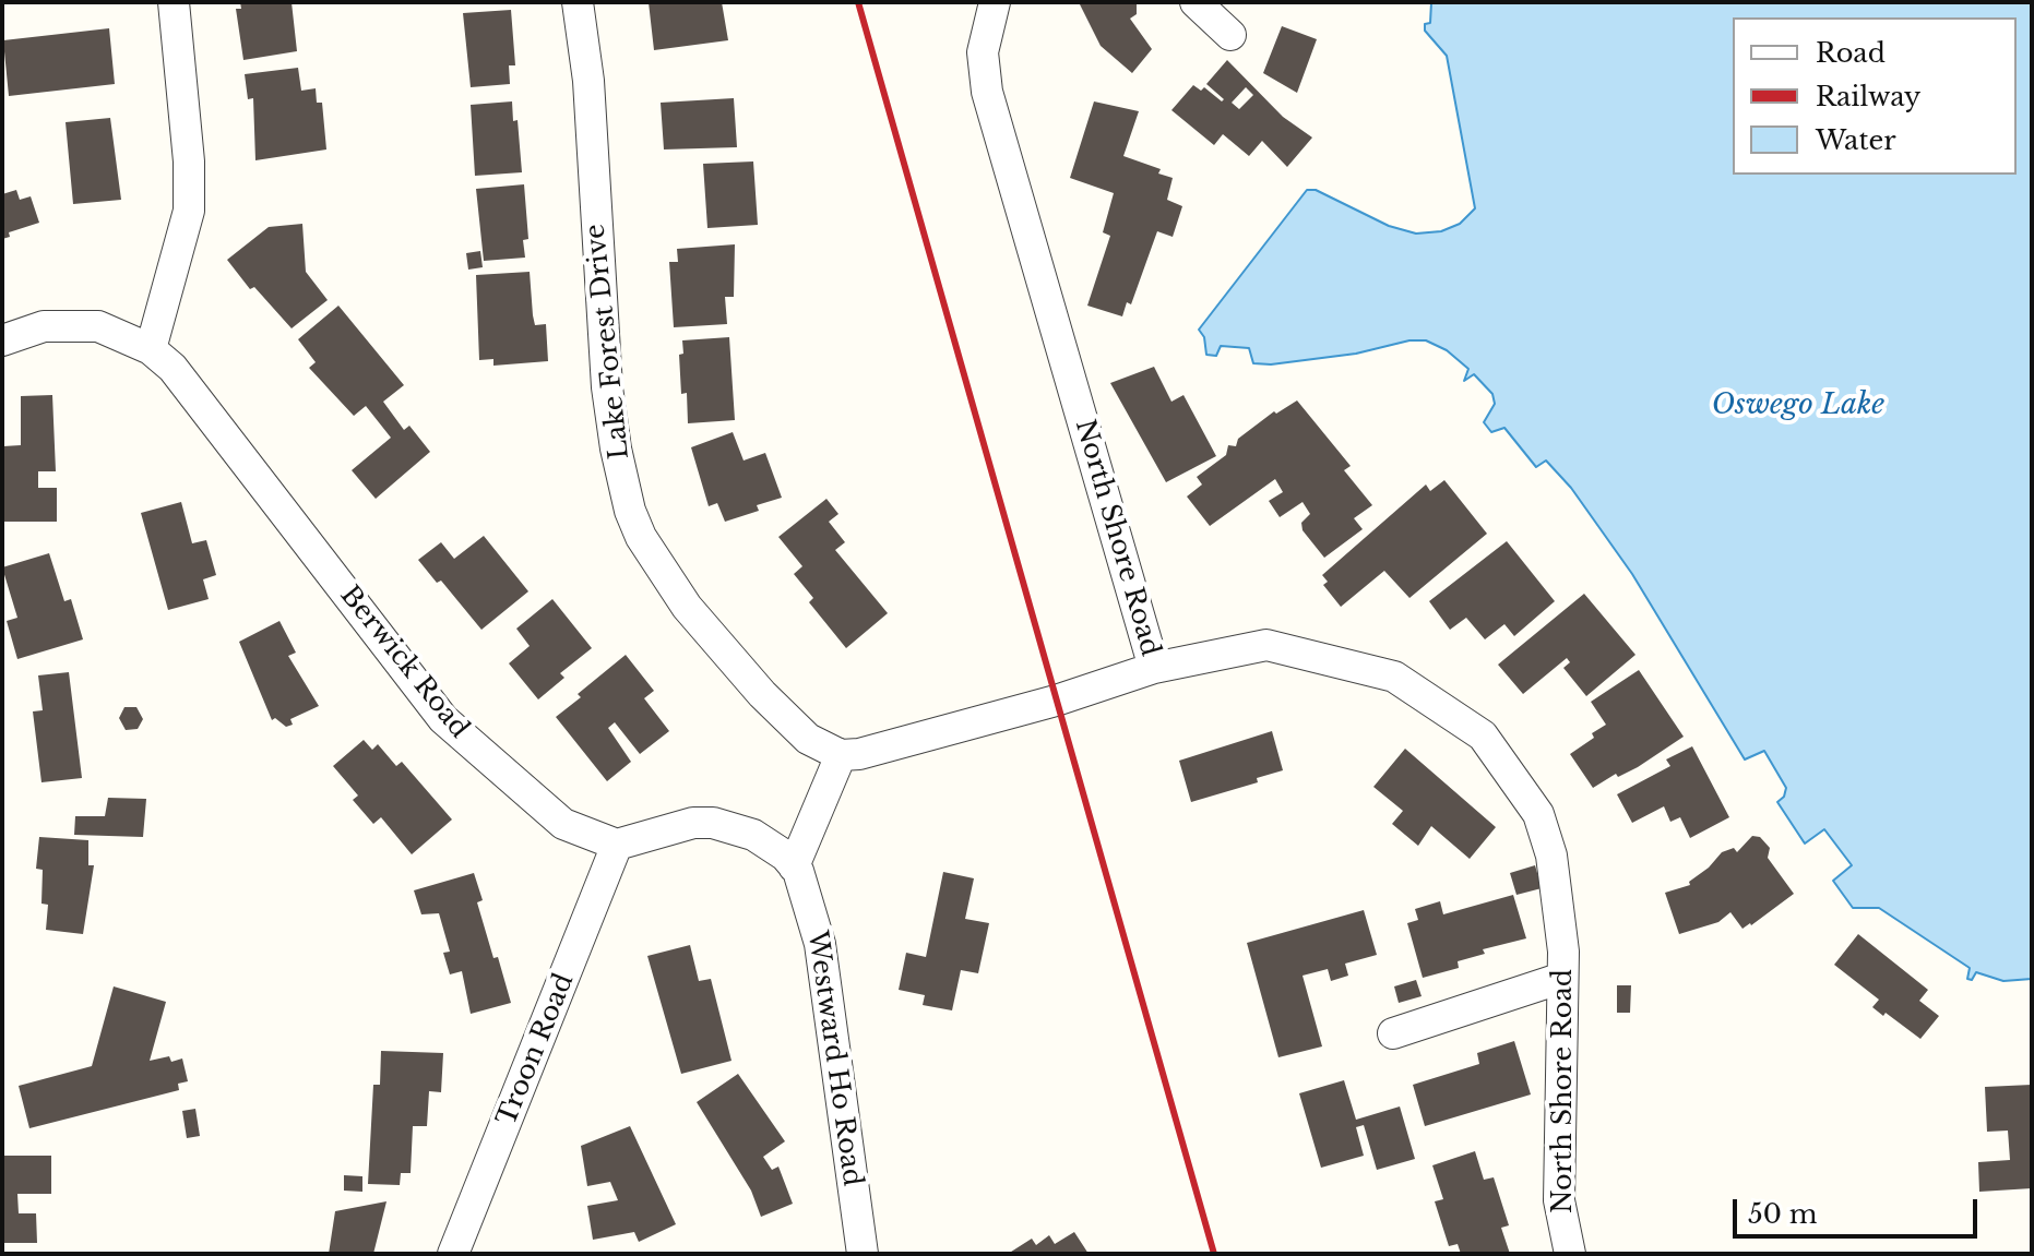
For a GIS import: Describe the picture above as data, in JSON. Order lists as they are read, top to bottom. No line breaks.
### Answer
{"streets":{"street":["Lake Forest Drive","North Shore Road","Berwick Road","Troon Road","Westward Ho Road"]},"crossings":[["Berwick Road","Troon Road"]],"water":["Oswego Lake"],"legend":["Road","Railway","Water"],"scale_bar":"50 m"}
